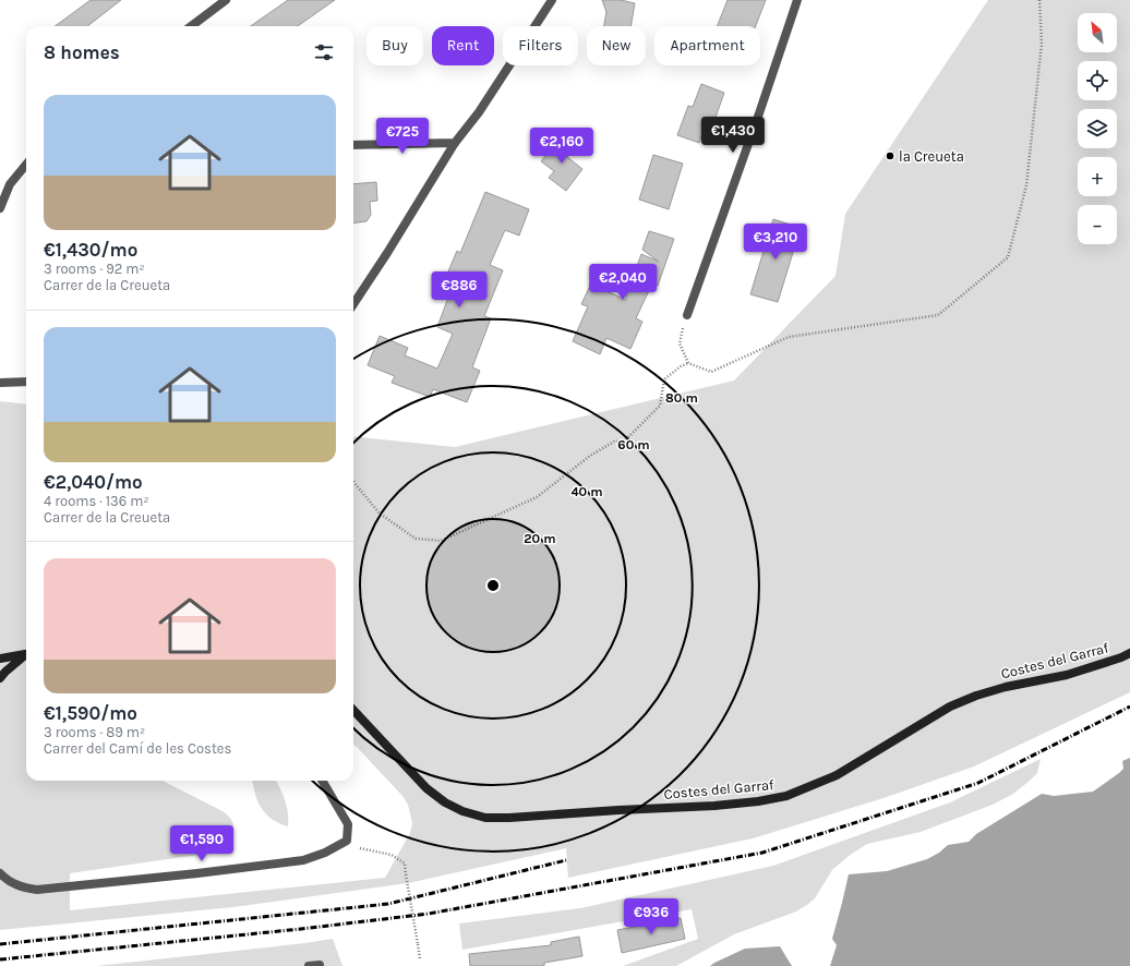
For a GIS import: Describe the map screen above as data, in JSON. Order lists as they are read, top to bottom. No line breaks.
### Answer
{"streets":{"main road":["Costes del Garraf"]},"places":["la Creueta"],"north":"top left","page":{"map_buttons":["+","−"],"chip":["Buy","Rent","Filters","New","Apartment"],"heading":"8 homes","list":[{"name":"€1,430/mo","note":"3 rooms · 92 m² · Carrer de la Creueta"},{"name":"€2,040/mo","note":"4 rooms · 136 m² · Carrer de la Creueta"},{"name":"€1,590/mo","note":"3 rooms · 89 m² · Carrer del Camí de les Costes"}],"price":["€1,430","€725","€2,160","€3,210","€2,040","€886","€1,590","€936"]},"rings":["80 m","60 m","40 m","20 m"]}
